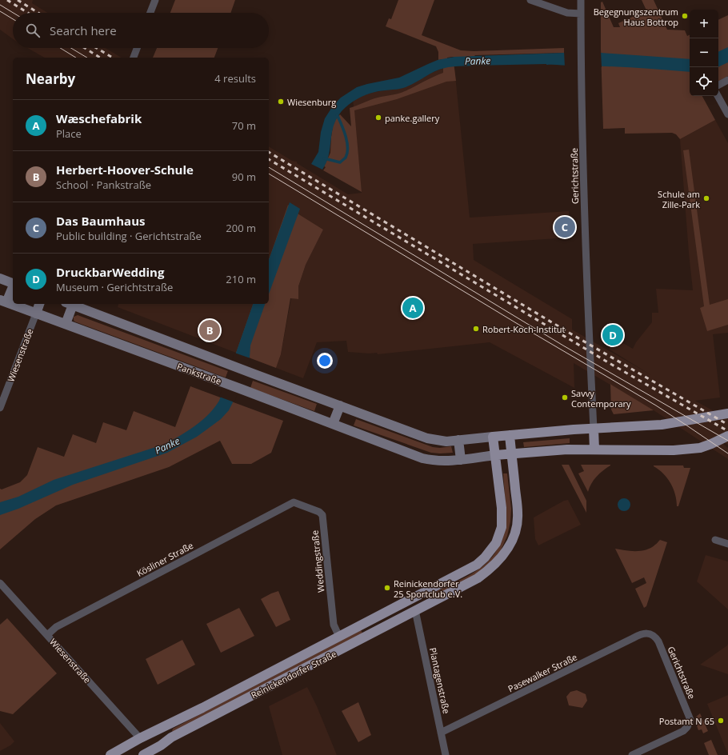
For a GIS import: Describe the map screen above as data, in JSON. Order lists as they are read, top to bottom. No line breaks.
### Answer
{"streets":{"main road":["Wiesenstraße","Pankstraße","Reinickendorfer Straße"],"street":["Gerichtstraße","Kösliner Straße","Weddingstraße","Pasewalker Straße","Plantagenstraße"]},"crossings":[["Gerichtstraße","Pasewalker Straße"],["Wiesenstraße","Pankstraße"],["Wiesenstraße","Kösliner Straße"],["Wiesenstraße","Reinickendorfer Straße"],["Pankstraße","Reinickendorfer Straße"],["Kösliner Straße","Weddingstraße"],["Weddingstraße","Reinickendorfer Straße"],["Pasewalker Straße","Plantagenstraße"],["Reinickendorfer Straße","Plantagenstraße"]],"water":["Panke"],"places":["Begegnungszentrum Haus Bottrop","Wiesenburg","panke.gallery","Schule am Zille-Park","Robert-Koch-Institut","Savvy Contemporary","Reinickendorfer 25 Sportclub e.V.","Postamt N 65"],"page":{"map_buttons":["+","−"],"search":"Search here","heading":["Nearby","4 results"],"list":[{"mark":"A","name":"Wæschefabrik","note":"Place","value":"70 m"},{"mark":"B","name":"Herbert-Hoover-Schule","note":"School · Pankstraße","value":"90 m"},{"mark":"C","name":"Das Baumhaus","note":"Public building · Gerichtstraße","value":"200 m"},{"mark":"D","name":"DruckbarWedding","note":"Museum · Gerichtstraße","value":"210 m"}],"pins":["C","A","B","D"]}}
